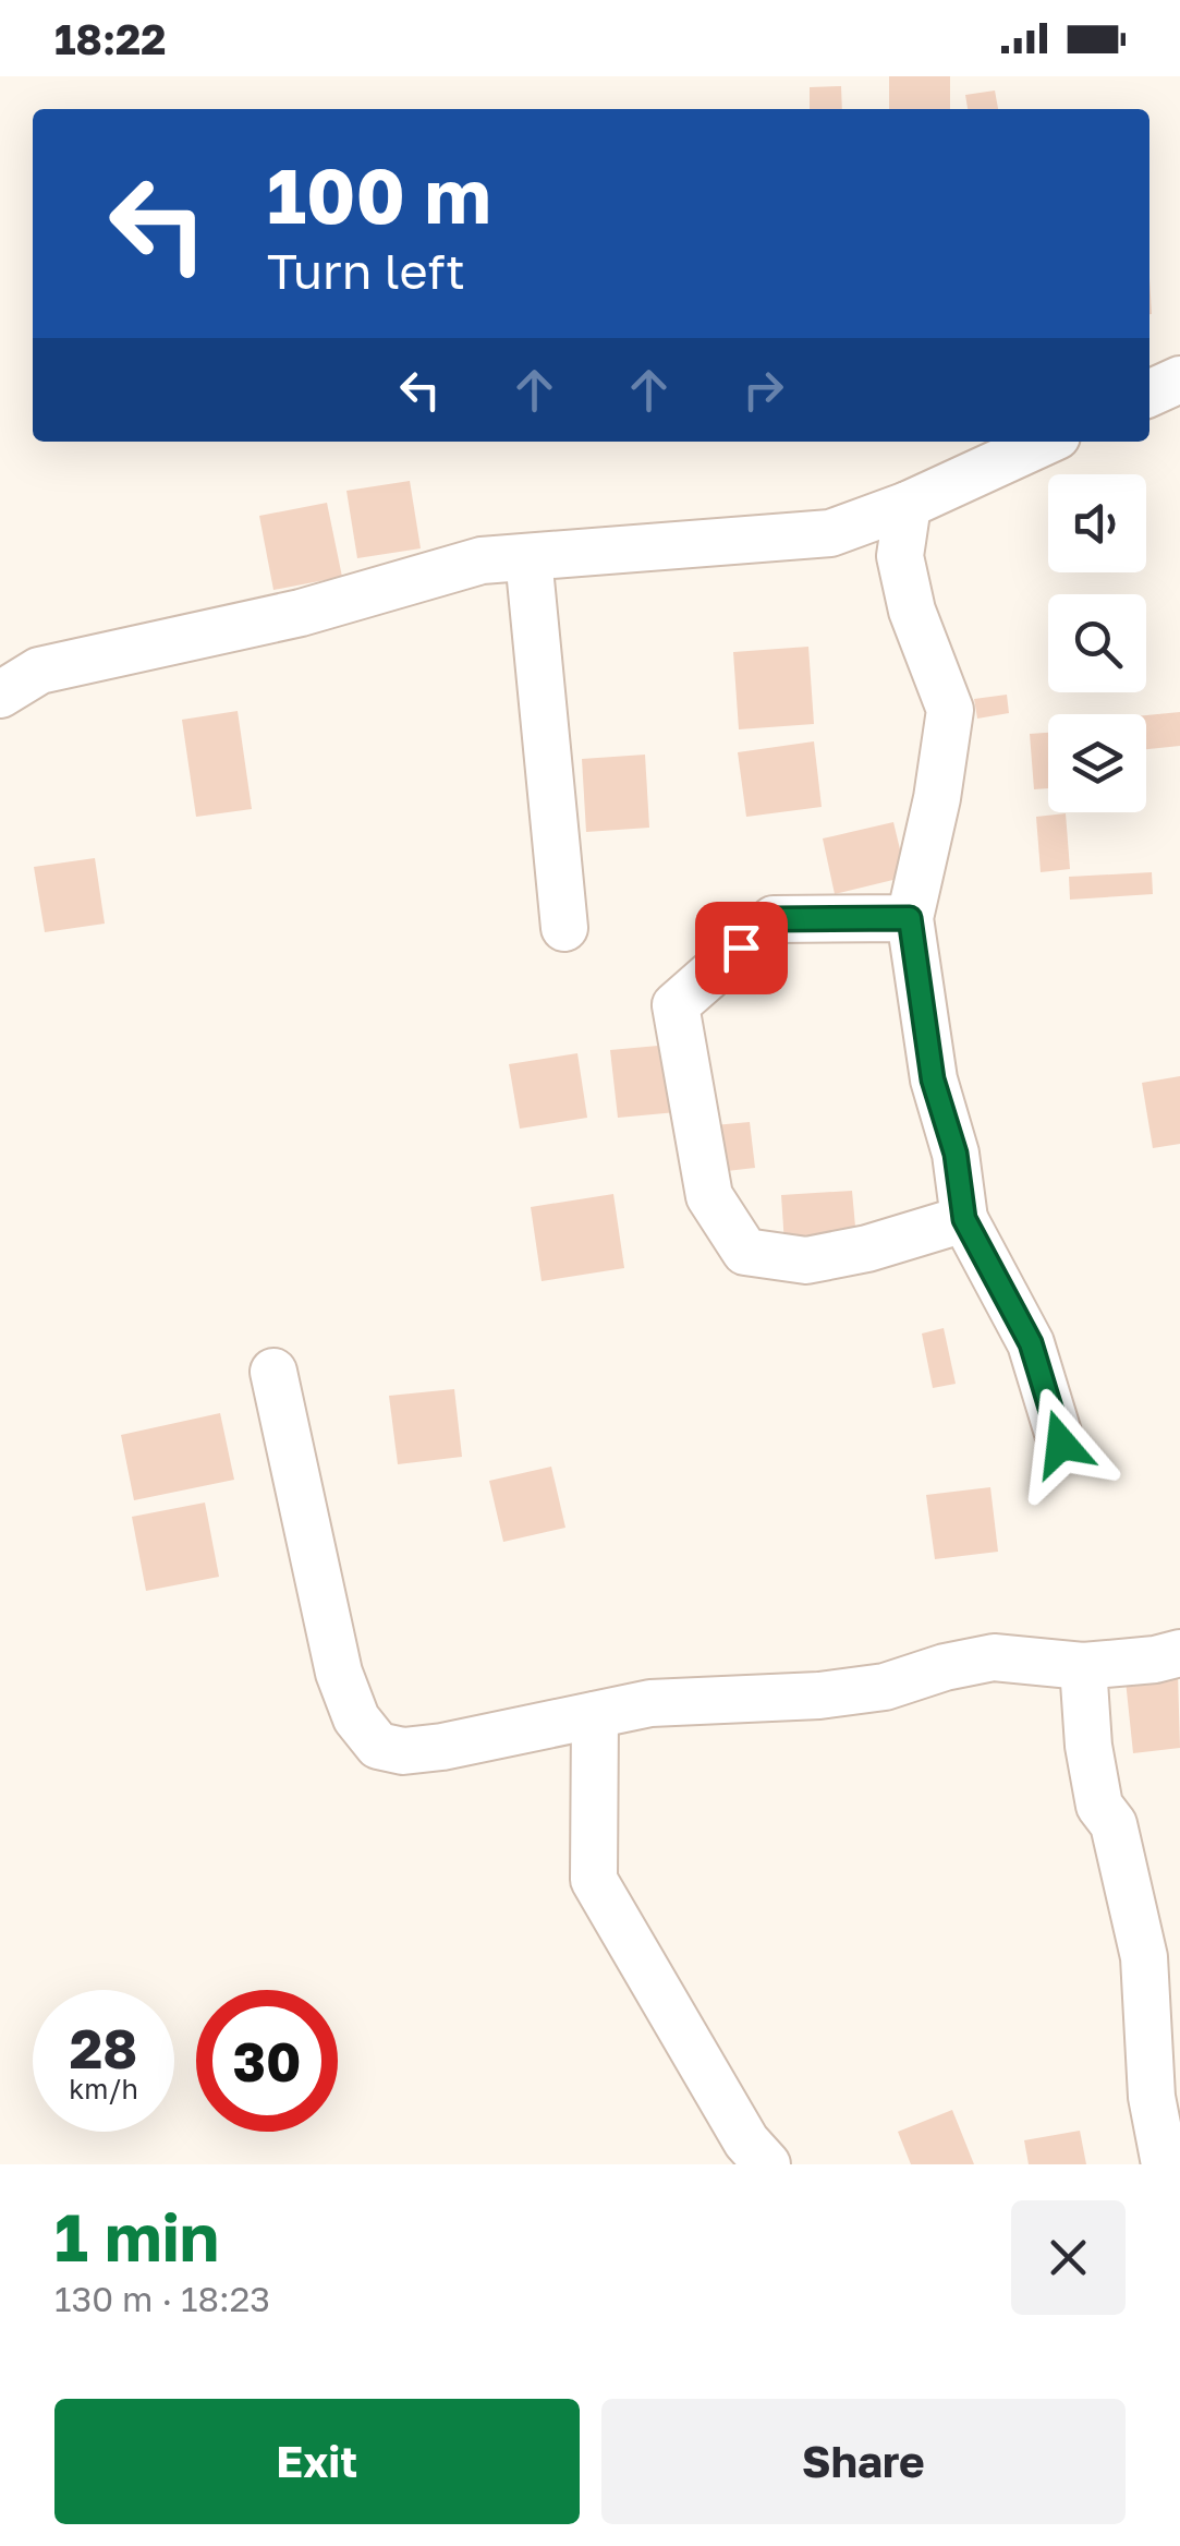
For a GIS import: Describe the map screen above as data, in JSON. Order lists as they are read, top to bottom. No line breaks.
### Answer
{"page":{"status":"18:22","turn":["100 m","Turn left"],"speed":"28 km/h","limit":"30","heading":["1 min","130 m · 18:23"],"buttons":["Exit","Share"]}}
